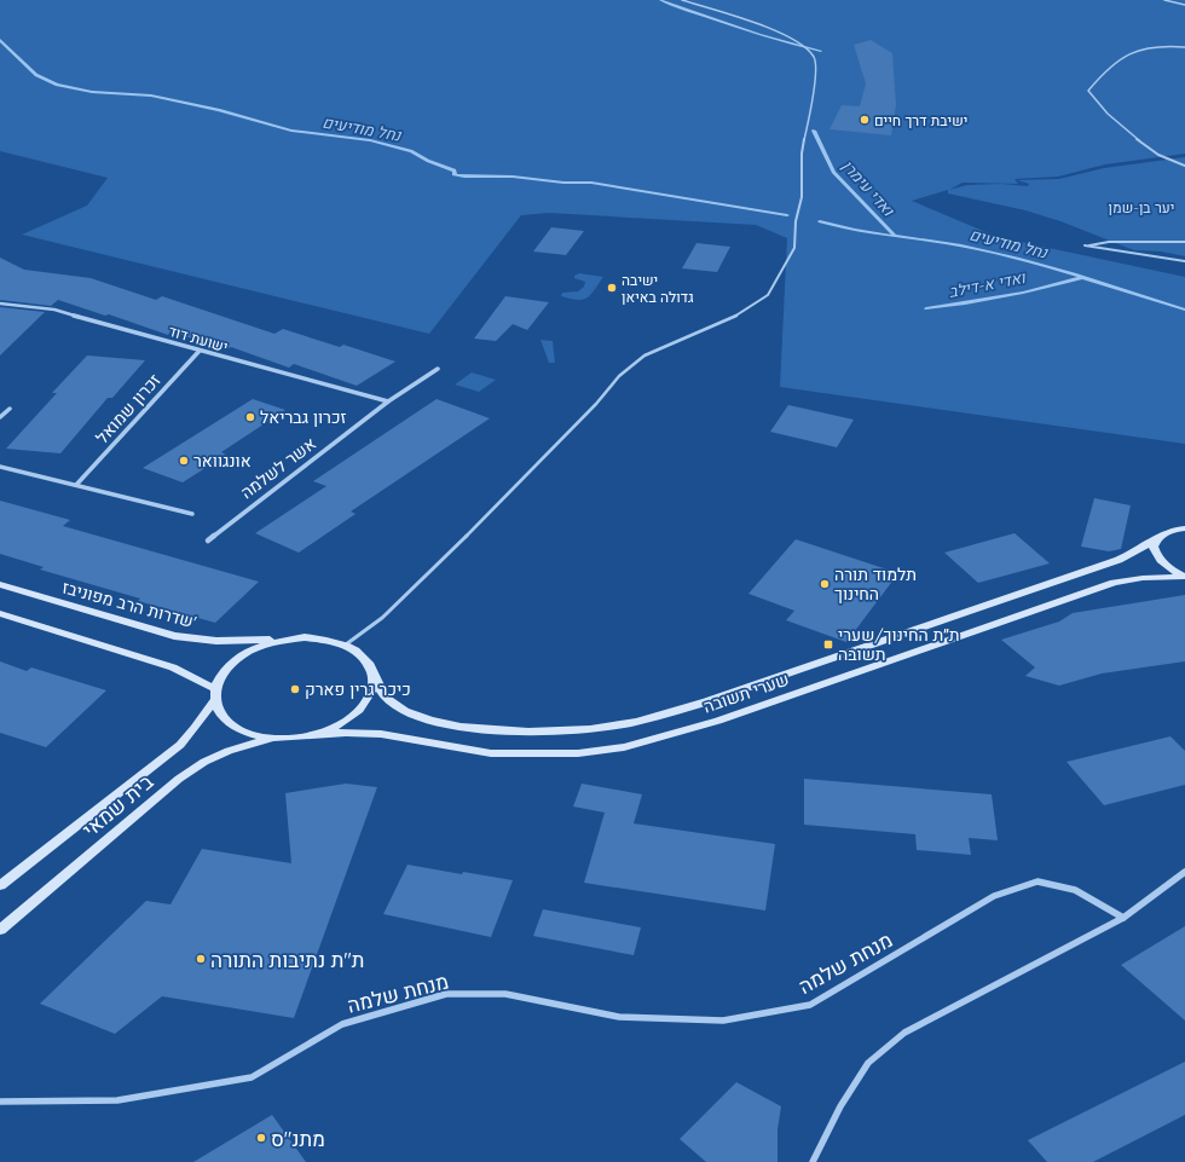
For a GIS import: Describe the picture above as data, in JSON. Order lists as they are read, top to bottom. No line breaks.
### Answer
{"streets":{"street":["ישועת דוד","זכרון שמואל","אשר לשלמה","שדרות הרב מפוניבז'","שערי תשובה","בית שמאי","מנחת שלמה"]},"crossings":[["ישועת דוד","זכרון שמואל"],["ישועת דוד","אשר לשלמה"],["שדרות הרב מפוניבז'","שערי תשובה"],["שדרות הרב מפוניבז'","בית שמאי"],["שערי תשובה","בית שמאי"]],"water":["נחל מודיעים","ואדי עימרן","ואדי א-דילב"],"parks":["יער בן-שמן"],"places":{"other":["ישיבת דרך חיים","ישיבה גדולה באיאן","זכרון גבריאל","אונגוואר","תלמוד תורה החינוך","כיכר גרין פארק","ת\"ת נתיבות התורה","מתנ\"ס"],"transit":["ת״ת החינוך/שערי תשובה"]}}
